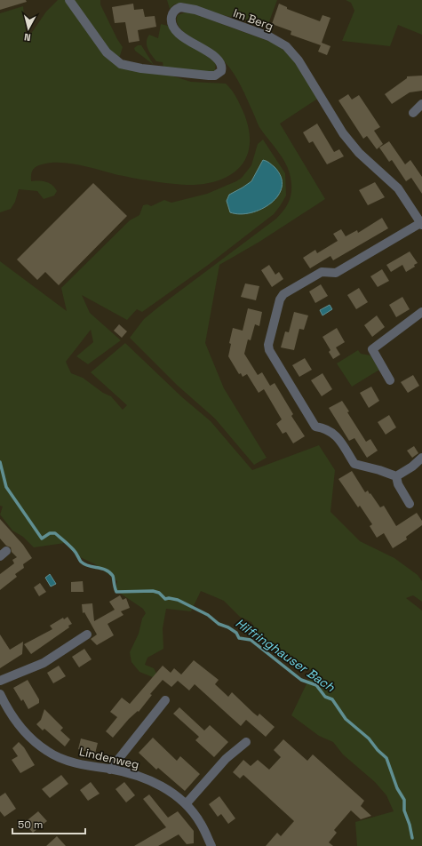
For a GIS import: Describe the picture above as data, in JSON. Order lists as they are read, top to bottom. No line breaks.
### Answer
{"streets":{"street":["Im Berg","Lindenweg"]},"water":["Hilfringhauser Bach"],"scale_bar":"50 m","north":"bottom"}
